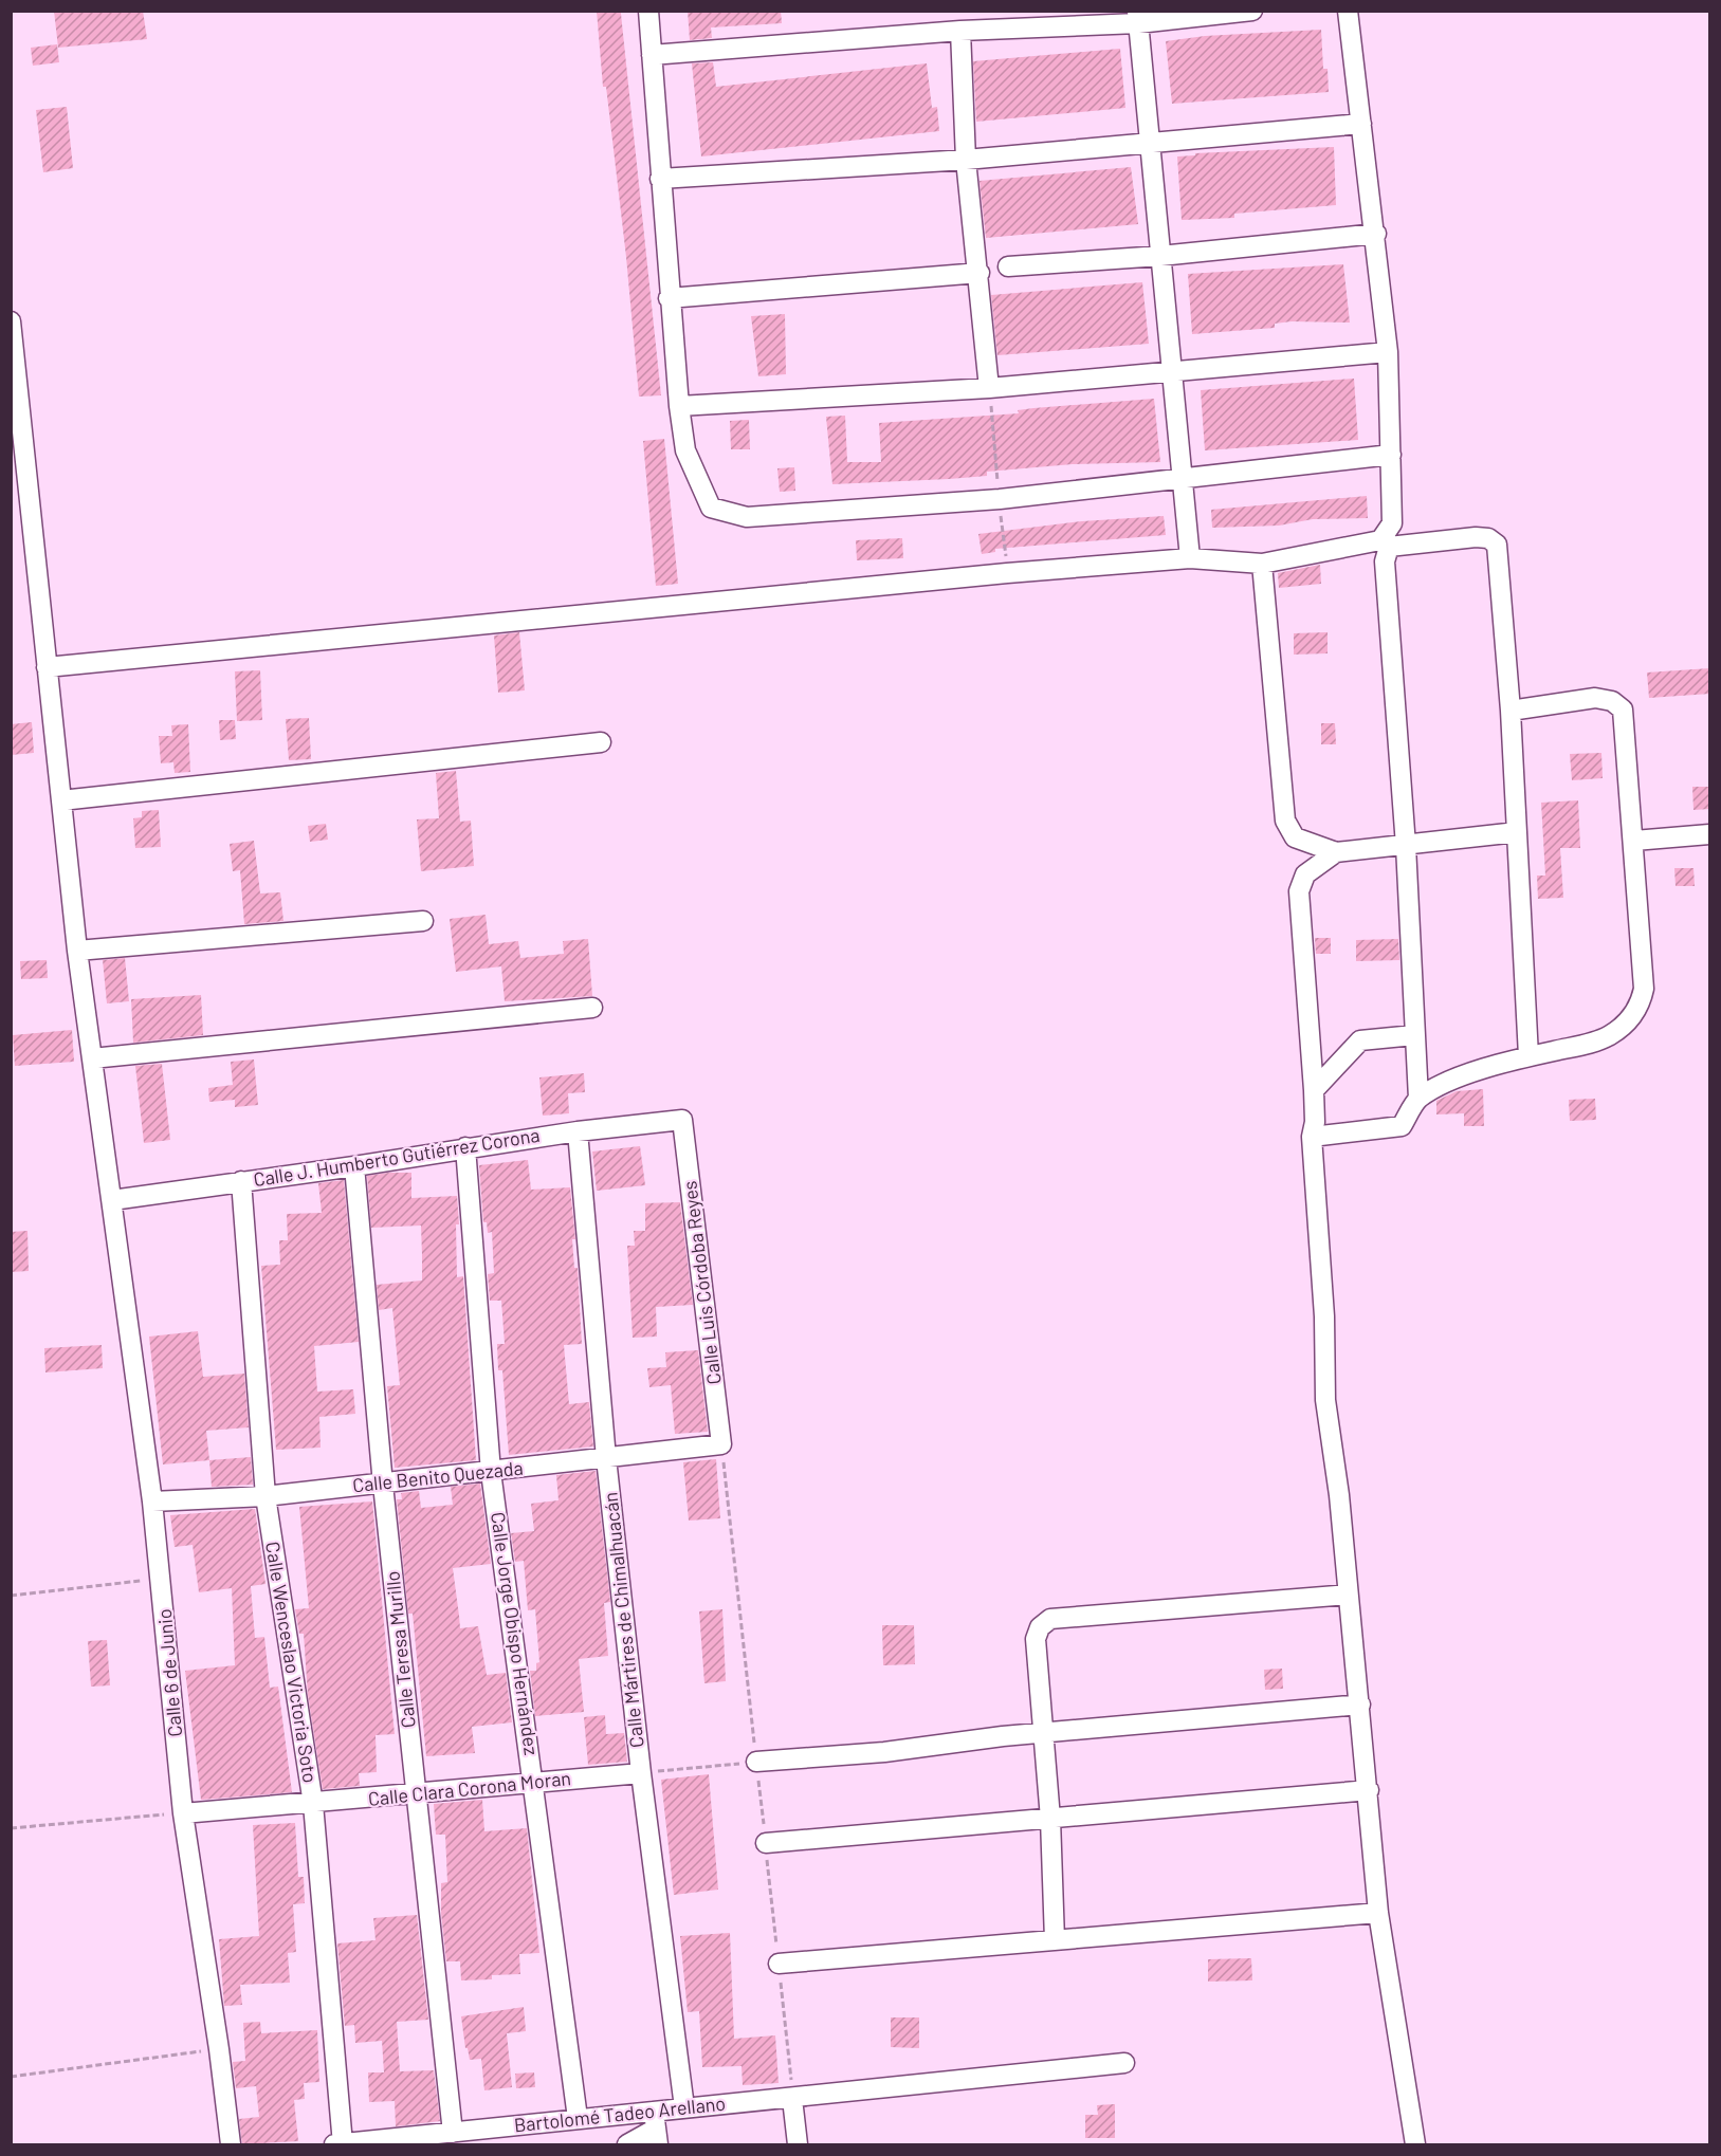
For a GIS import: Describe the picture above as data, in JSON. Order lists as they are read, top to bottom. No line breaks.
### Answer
{"streets":{"street":["Calle J. Humberto Gutiérrez Corona","Calle Luis Córdoba Reyes","Calle Benito Quezada","Calle Mártires de Chimalhuacán","Calle Jorge Obispo Hernández","Calle Teresa Murillo","Calle Wenceslao Victoria Soto","Calle 6 de Junio","Calle Clara Corona Moran","Bartolomé Tadeo Arellano"]},"crossings":[["Calle J. Humberto Gutiérrez Corona","Calle Luis Córdoba Reyes"],["Calle J. Humberto Gutiérrez Corona","Calle Mártires de Chimalhuacán"],["Calle J. Humberto Gutiérrez Corona","Calle Jorge Obispo Hernández"],["Calle J. Humberto Gutiérrez Corona","Calle Teresa Murillo"],["Calle J. Humberto Gutiérrez Corona","Calle Wenceslao Victoria Soto"],["Calle J. Humberto Gutiérrez Corona","Calle 6 de Junio"],["Calle Luis Córdoba Reyes","Calle Benito Quezada"],["Calle Benito Quezada","Calle Mártires de Chimalhuacán"],["Calle Benito Quezada","Calle Jorge Obispo Hernández"],["Calle Benito Quezada","Calle Teresa Murillo"],["Calle Benito Quezada","Calle Wenceslao Victoria Soto"],["Calle Benito Quezada","Calle 6 de Junio"],["Calle Mártires de Chimalhuacán","Calle Clara Corona Moran"],["Calle Mártires de Chimalhuacán","Bartolomé Tadeo Arellano"],["Calle Jorge Obispo Hernández","Calle Clara Corona Moran"],["Calle Jorge Obispo Hernández","Bartolomé Tadeo Arellano"],["Calle Teresa Murillo","Calle Clara Corona Moran"],["Calle Teresa Murillo","Bartolomé Tadeo Arellano"],["Calle Wenceslao Victoria Soto","Calle Clara Corona Moran"],["Calle Wenceslao Victoria Soto","Bartolomé Tadeo Arellano"],["Calle 6 de Junio","Calle Clara Corona Moran"]]}
